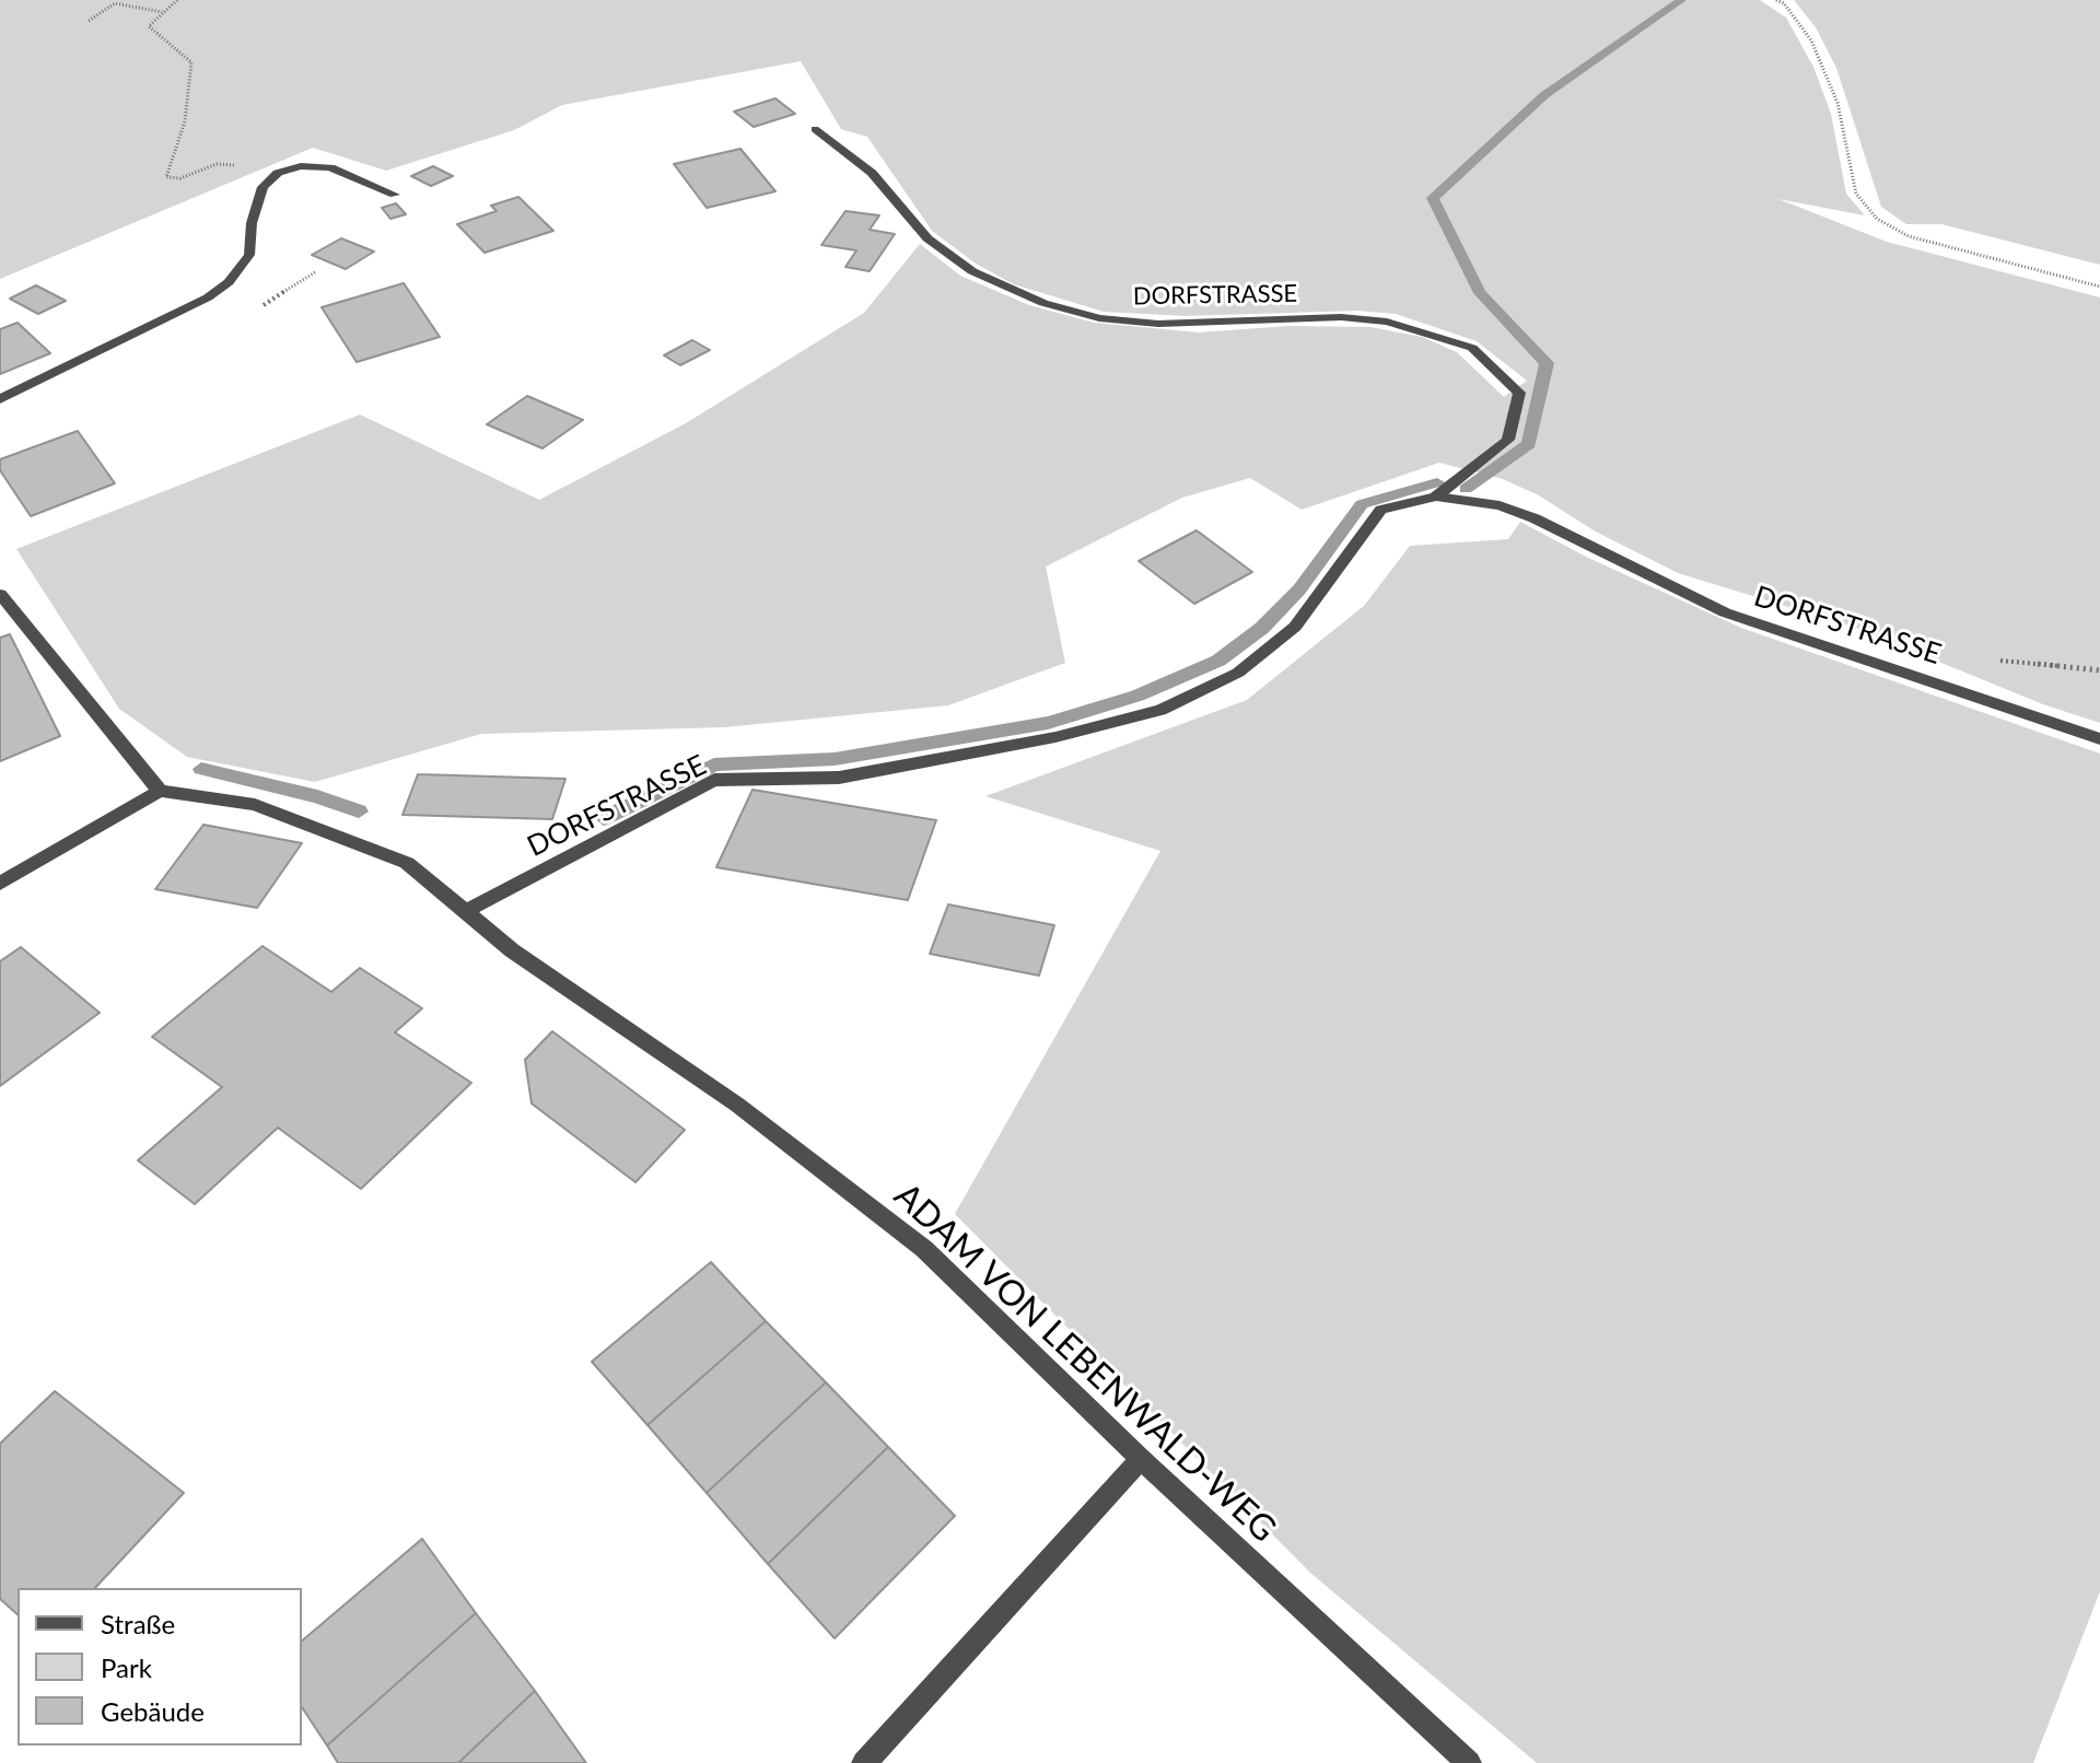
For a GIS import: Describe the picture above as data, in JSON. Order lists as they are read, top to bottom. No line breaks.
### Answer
{"streets":{"street":["DORFSTRASSE","ADAM VON LEBENWALD-WEG"]},"crossings":[["DORFSTRASSE","ADAM VON LEBENWALD-WEG"]],"legend":["Straße","Park","Gebäude"]}
